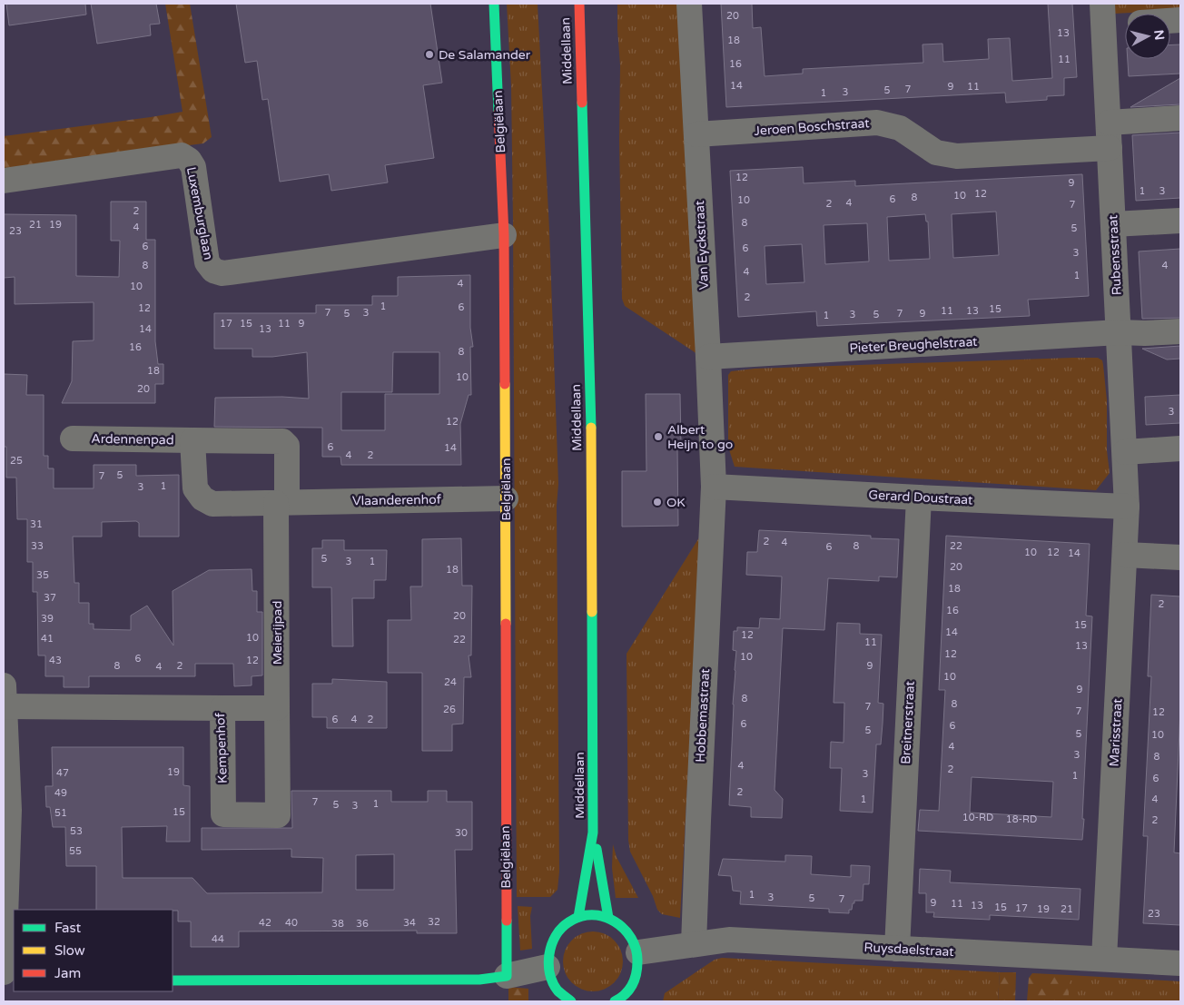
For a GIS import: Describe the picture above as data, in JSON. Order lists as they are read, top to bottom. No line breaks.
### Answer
{"streets":{"street":["Middellaan","Belgiëlaan","Jeroen Boschstraat","Luxemburglaan","Van Eyckstraat","Rubensstraat","Pieter Breughelstraat","Ardennenpad","Gerard Doustraat","Vlaanderenhof","Meierijpad","Hobbemastraat","Breitnerstraat","Marisstraat","Kempenhof","Ruysdaelstraat"]},"crossings":[["Belgiëlaan","Luxemburglaan"],["Belgiëlaan","Vlaanderenhof"],["Jeroen Boschstraat","Van Eyckstraat"],["Jeroen Boschstraat","Rubensstraat"],["Van Eyckstraat","Pieter Breughelstraat"],["Van Eyckstraat","Gerard Doustraat"],["Van Eyckstraat","Hobbemastraat"],["Rubensstraat","Pieter Breughelstraat"],["Rubensstraat","Gerard Doustraat"],["Rubensstraat","Marisstraat"],["Ardennenpad","Vlaanderenhof"],["Gerard Doustraat","Hobbemastraat"],["Gerard Doustraat","Breitnerstraat"],["Gerard Doustraat","Marisstraat"],["Vlaanderenhof","Meierijpad"],["Meierijpad","Kempenhof"],["Hobbemastraat","Ruysdaelstraat"],["Breitnerstraat","Ruysdaelstraat"],["Marisstraat","Ruysdaelstraat"]],"places":["De Salamander","Albert Heijn to go","OK"],"house_numbers":["20","13","18","11","16","14","9","11","7","5","3","1","12","9","1","3","12","10","8","6","10","4","2","7","2","8","21","19","4","5","23","6","6","3","8","4","4","1","4","10","2","1","6","12","15","11","13","7","3","5","7","9","3","5","1","17","15","11","9","14","13","16","8","18","10","20","3","12","6","14","4","2","25","5","7","1","3","31","2","4","33","8","22","6","10","12","14","5","3","1","20","18","35","18","37","2","16","20","39","15","14","12","10","41","22","11","13","12","10","6","43","12","8","2","9","4","10","24","9","8","8","7","26","7","12","6","4","2","6","6","5","5","10","4","3","8","4","2","19","47","3","1","6","2","49","1","4","7","1","5","3","15","51","10-RD","18-RD","2","53","30","55","1","3","5","7","9","11","13","15","17","19","21","23","32","42","40","34","38","36","44"],"legend":["Fast","Slow","Jam"],"north":"right"}
